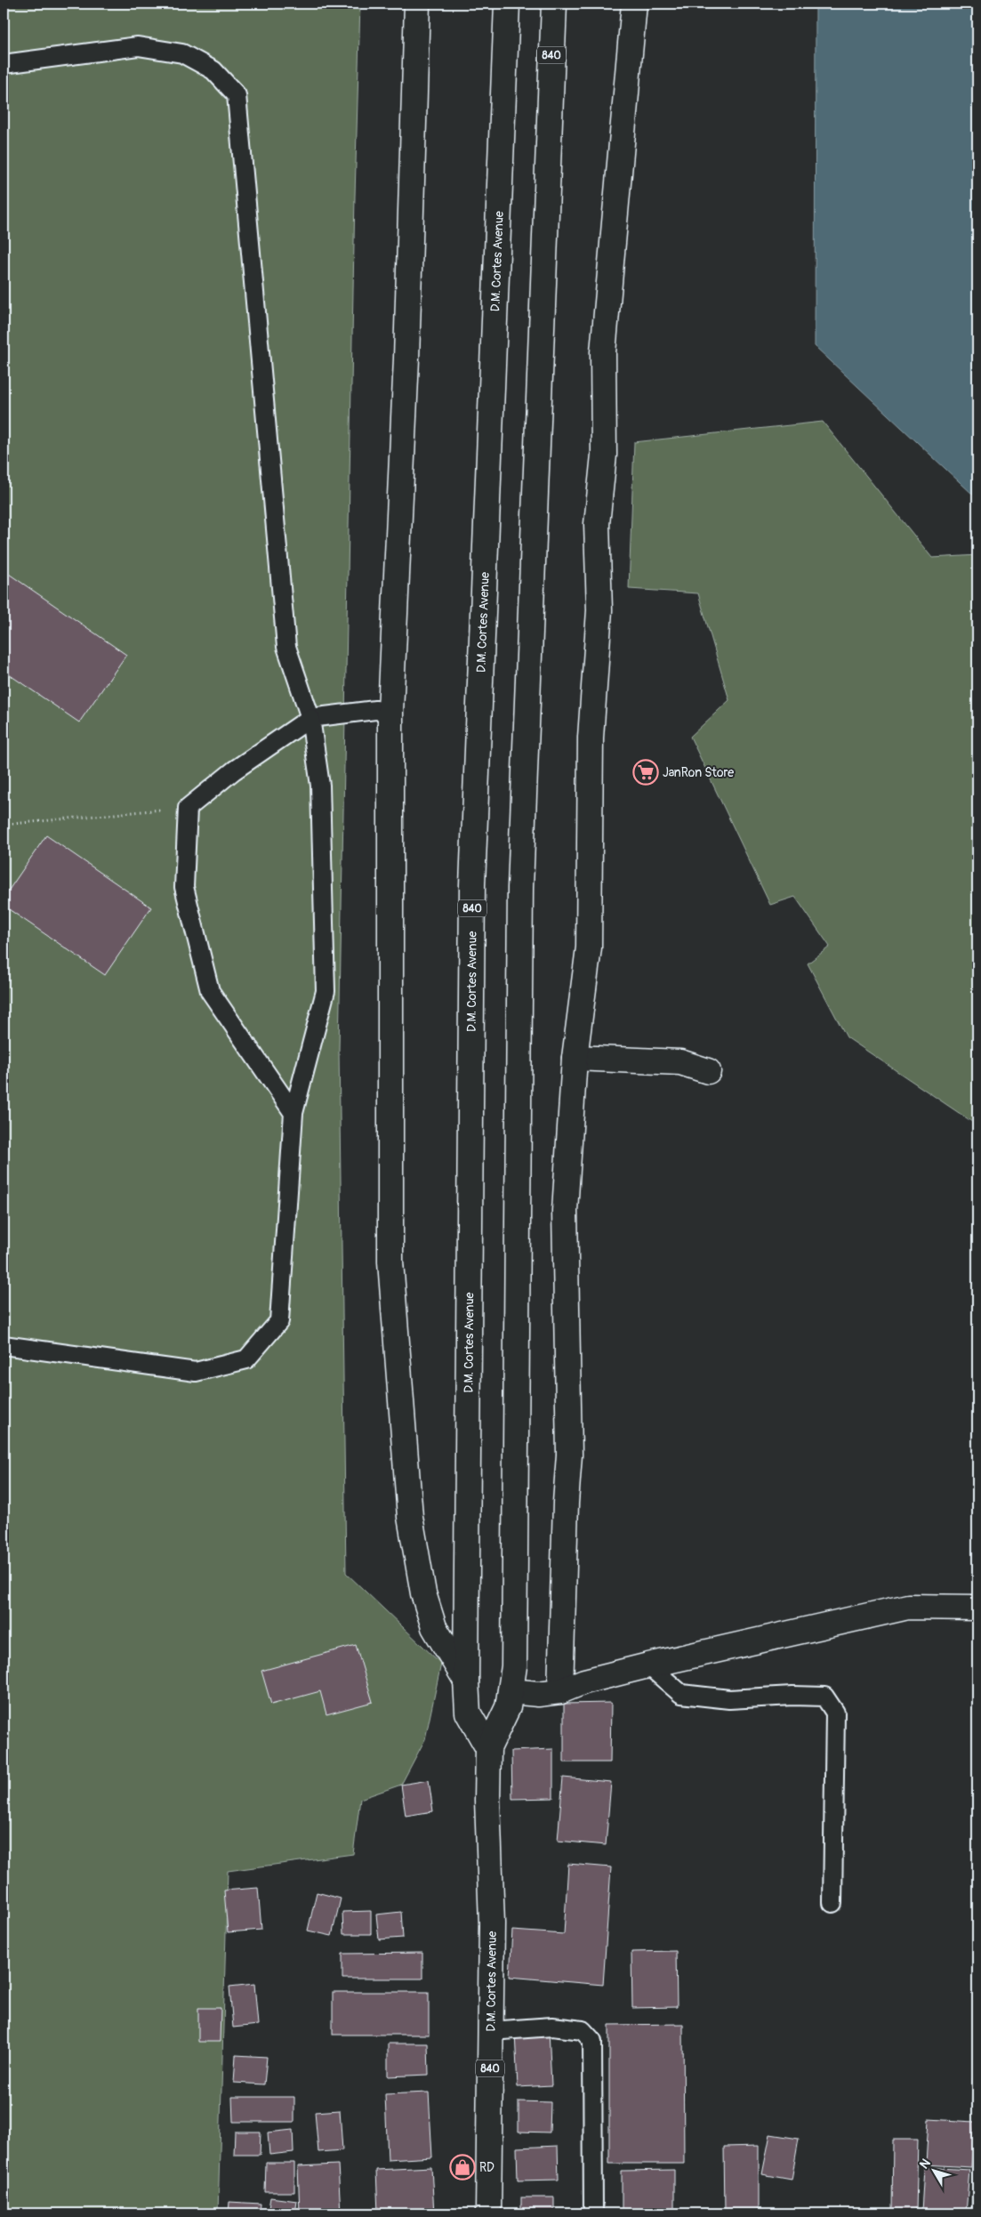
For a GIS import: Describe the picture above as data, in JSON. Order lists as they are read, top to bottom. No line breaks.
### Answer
{"streets":{"main road":["840","D.M. Cortes Avenue"]},"places":{"supermarket":["JanRon Store"],"shop":["RD"]},"north":"top left"}
